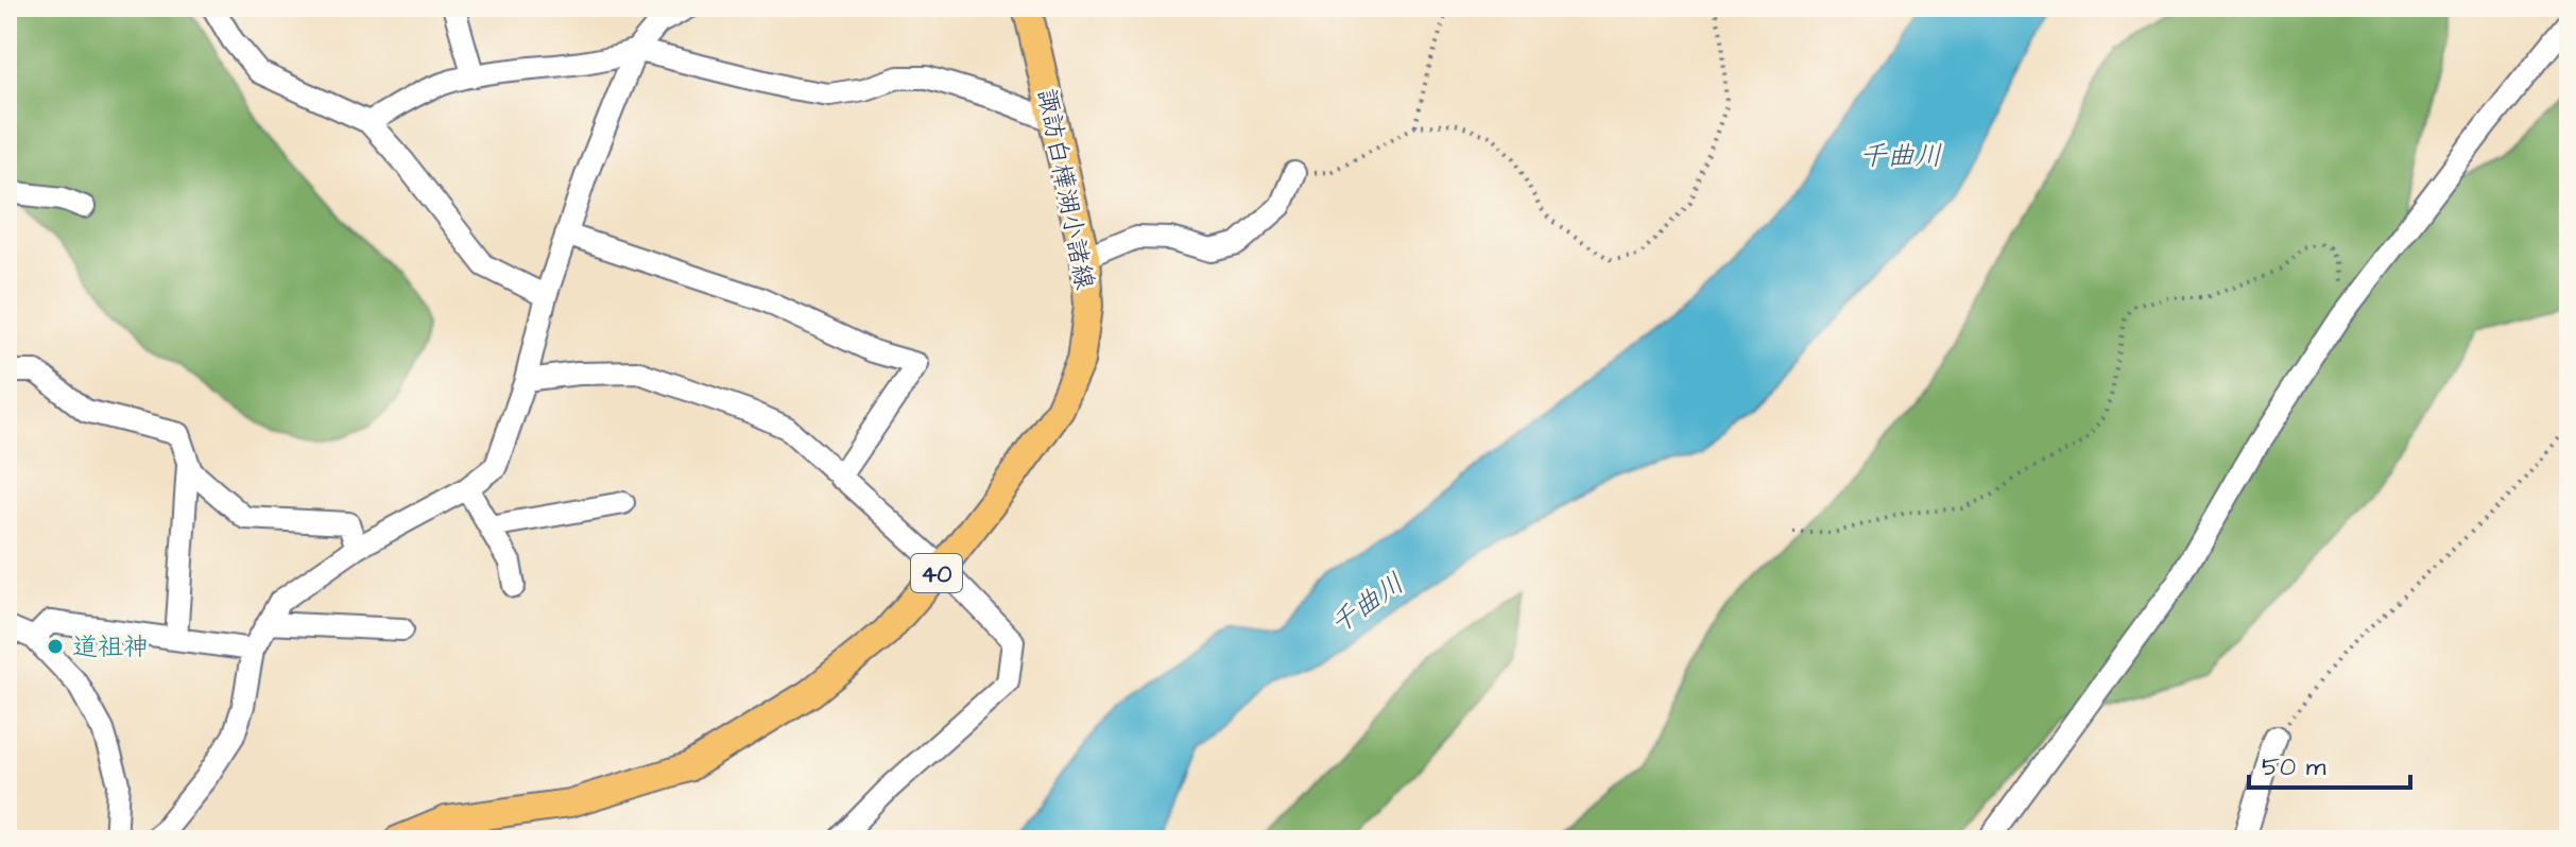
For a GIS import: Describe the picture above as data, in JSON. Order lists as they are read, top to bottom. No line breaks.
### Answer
{"streets":{"main road":["諏訪白樺湖小諸線","40"]},"water":["千曲川"],"places":["道祖神"],"scale_bar":"50 m"}
